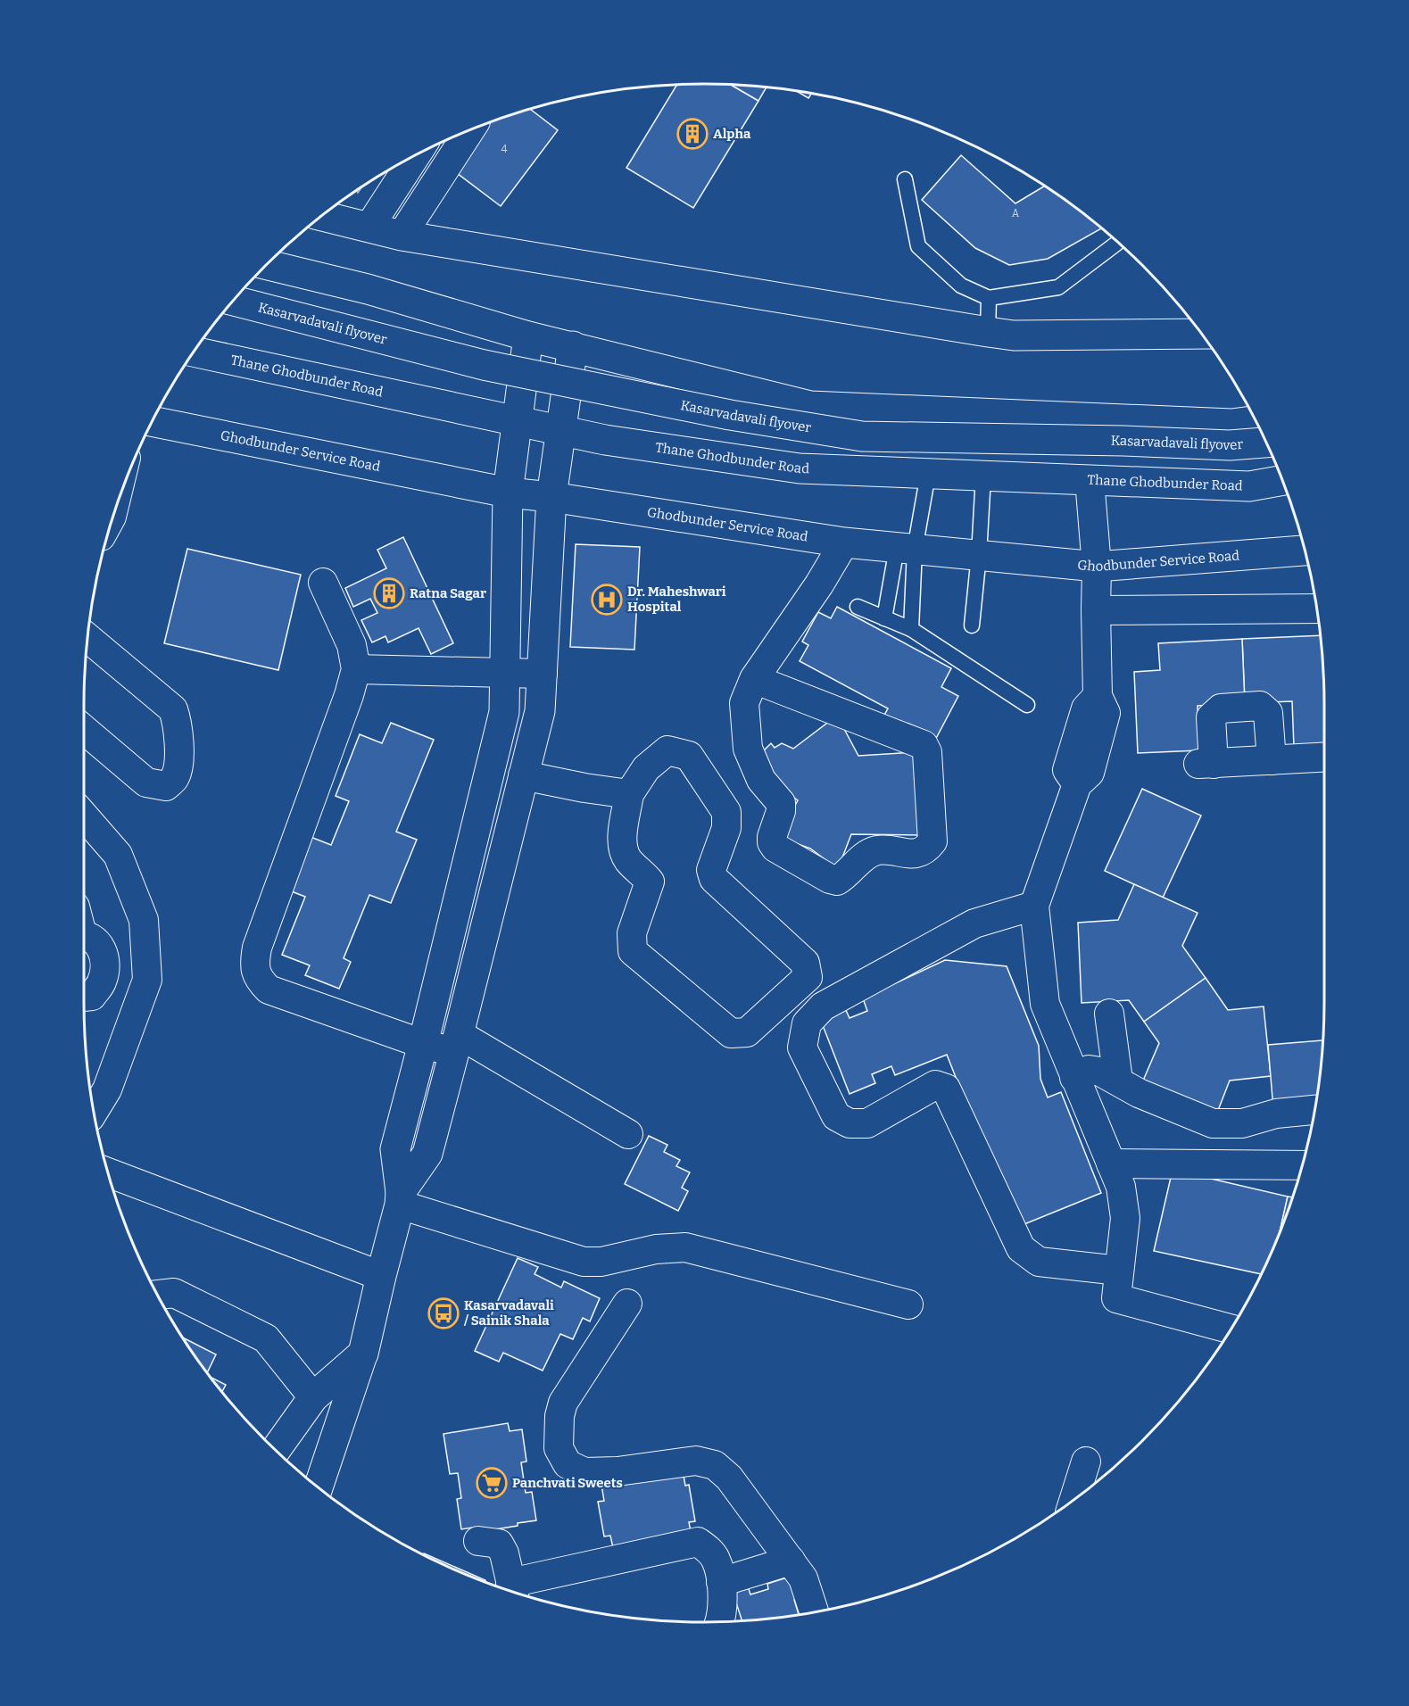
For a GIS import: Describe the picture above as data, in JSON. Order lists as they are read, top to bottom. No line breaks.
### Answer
{"streets":{"street":["Kasarvadavali flyover","Thane Ghodbunder Road","Ghodbunder Service Road"]},"places":{"building":["Alpha","Ratna Sagar"],"hospital":["Dr. Maheshwari Hospital"],"bus stop":["Kasarvadavali / Sainik Shala"],"supermarket":["Panchvati Sweets"]},"house_numbers":["4","A"]}
